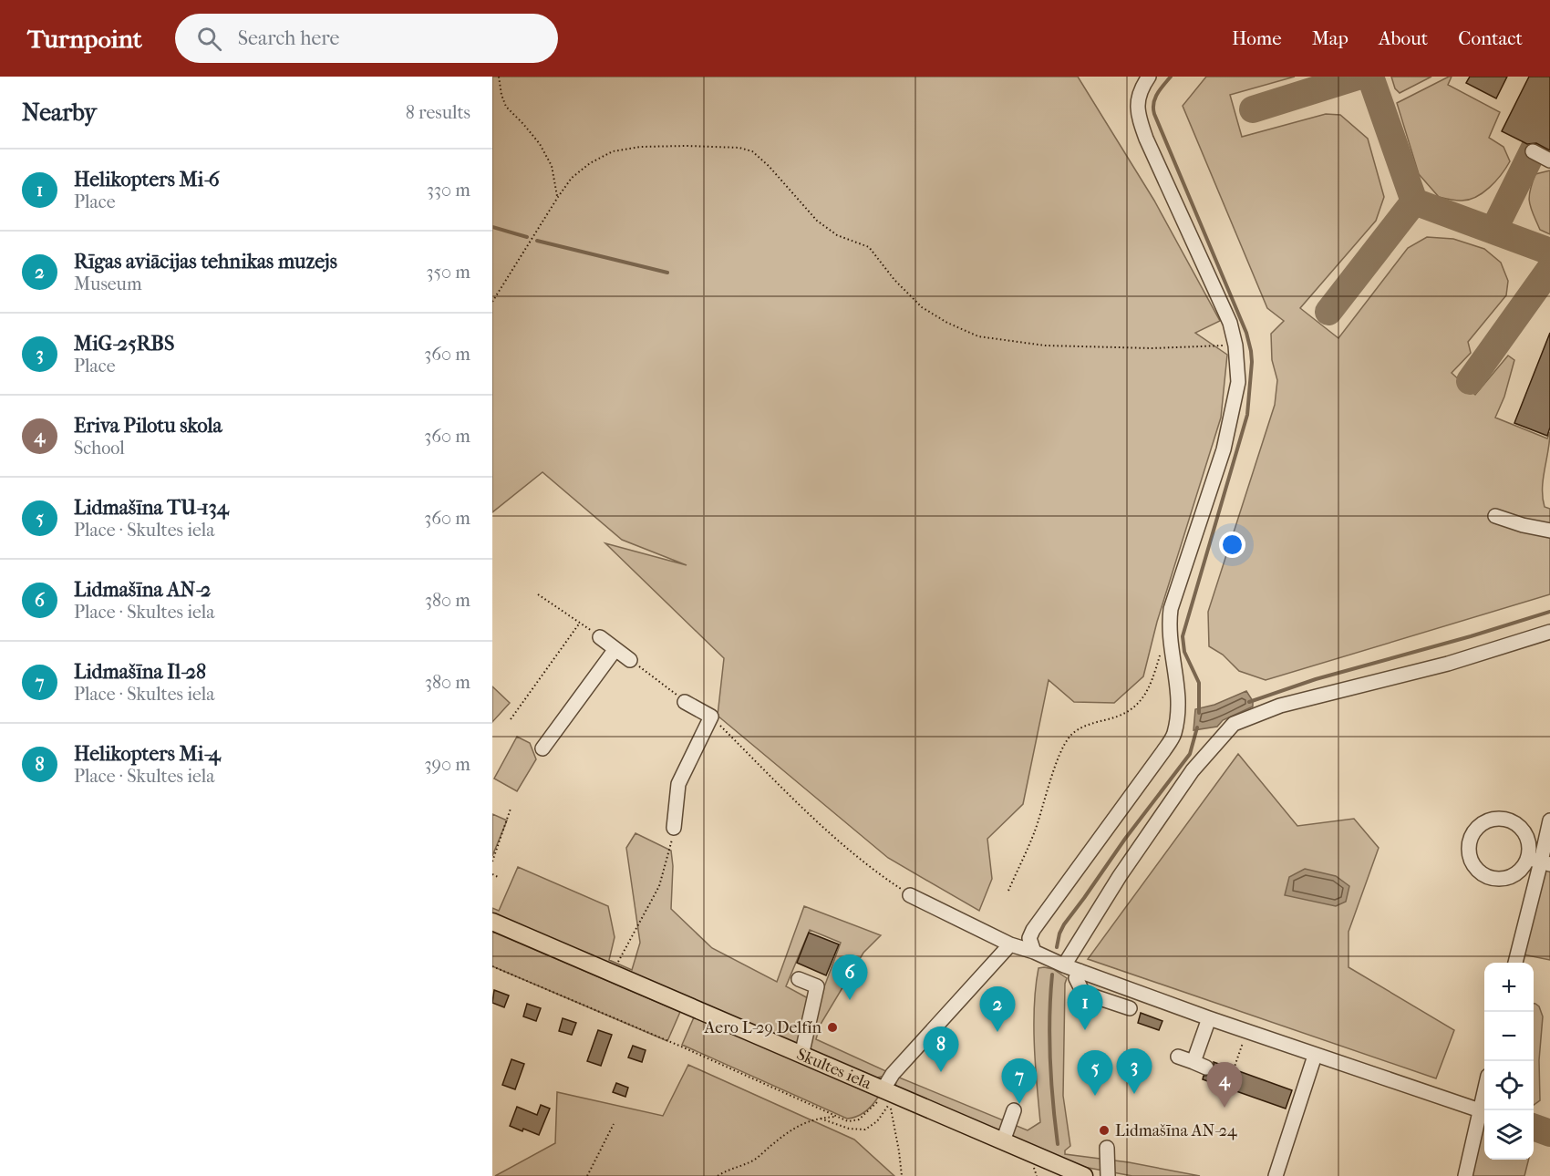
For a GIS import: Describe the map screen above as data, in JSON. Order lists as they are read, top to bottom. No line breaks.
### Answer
{"streets":{"main road":["Skultes iela"]},"places":["Aero L-29 Delfín","Lidmašīna AN-24"],"page":{"header":"Turnpoint","search":"Search here","nav":["Home","Map","About","Contact"],"heading":["Nearby","8 results"],"list":[{"mark":"1","name":"Helikopters Mi-6","note":"Place","value":"330 m"},{"mark":"2","name":"Rīgas aviācijas tehnikas muzejs","note":"Museum","value":"350 m"},{"mark":"3","name":"MiG-25RBS","note":"Place","value":"360 m"},{"mark":"4","name":"Eriva Pilotu skola","note":"School","value":"360 m"},{"mark":"5","name":"Lidmašīna TU-134","note":"Place · Skultes iela","value":"360 m"},{"mark":"6","name":"Lidmašīna AN-2","note":"Place · Skultes iela","value":"380 m"},{"mark":"7","name":"Lidmašīna Il-28","note":"Place · Skultes iela","value":"380 m"},{"mark":"8","name":"Helikopters Mi-4","note":"Place · Skultes iela","value":"390 m"}],"pins":["6","1","2","8","3","5","7","4"],"map_buttons":["+","−"]}}
